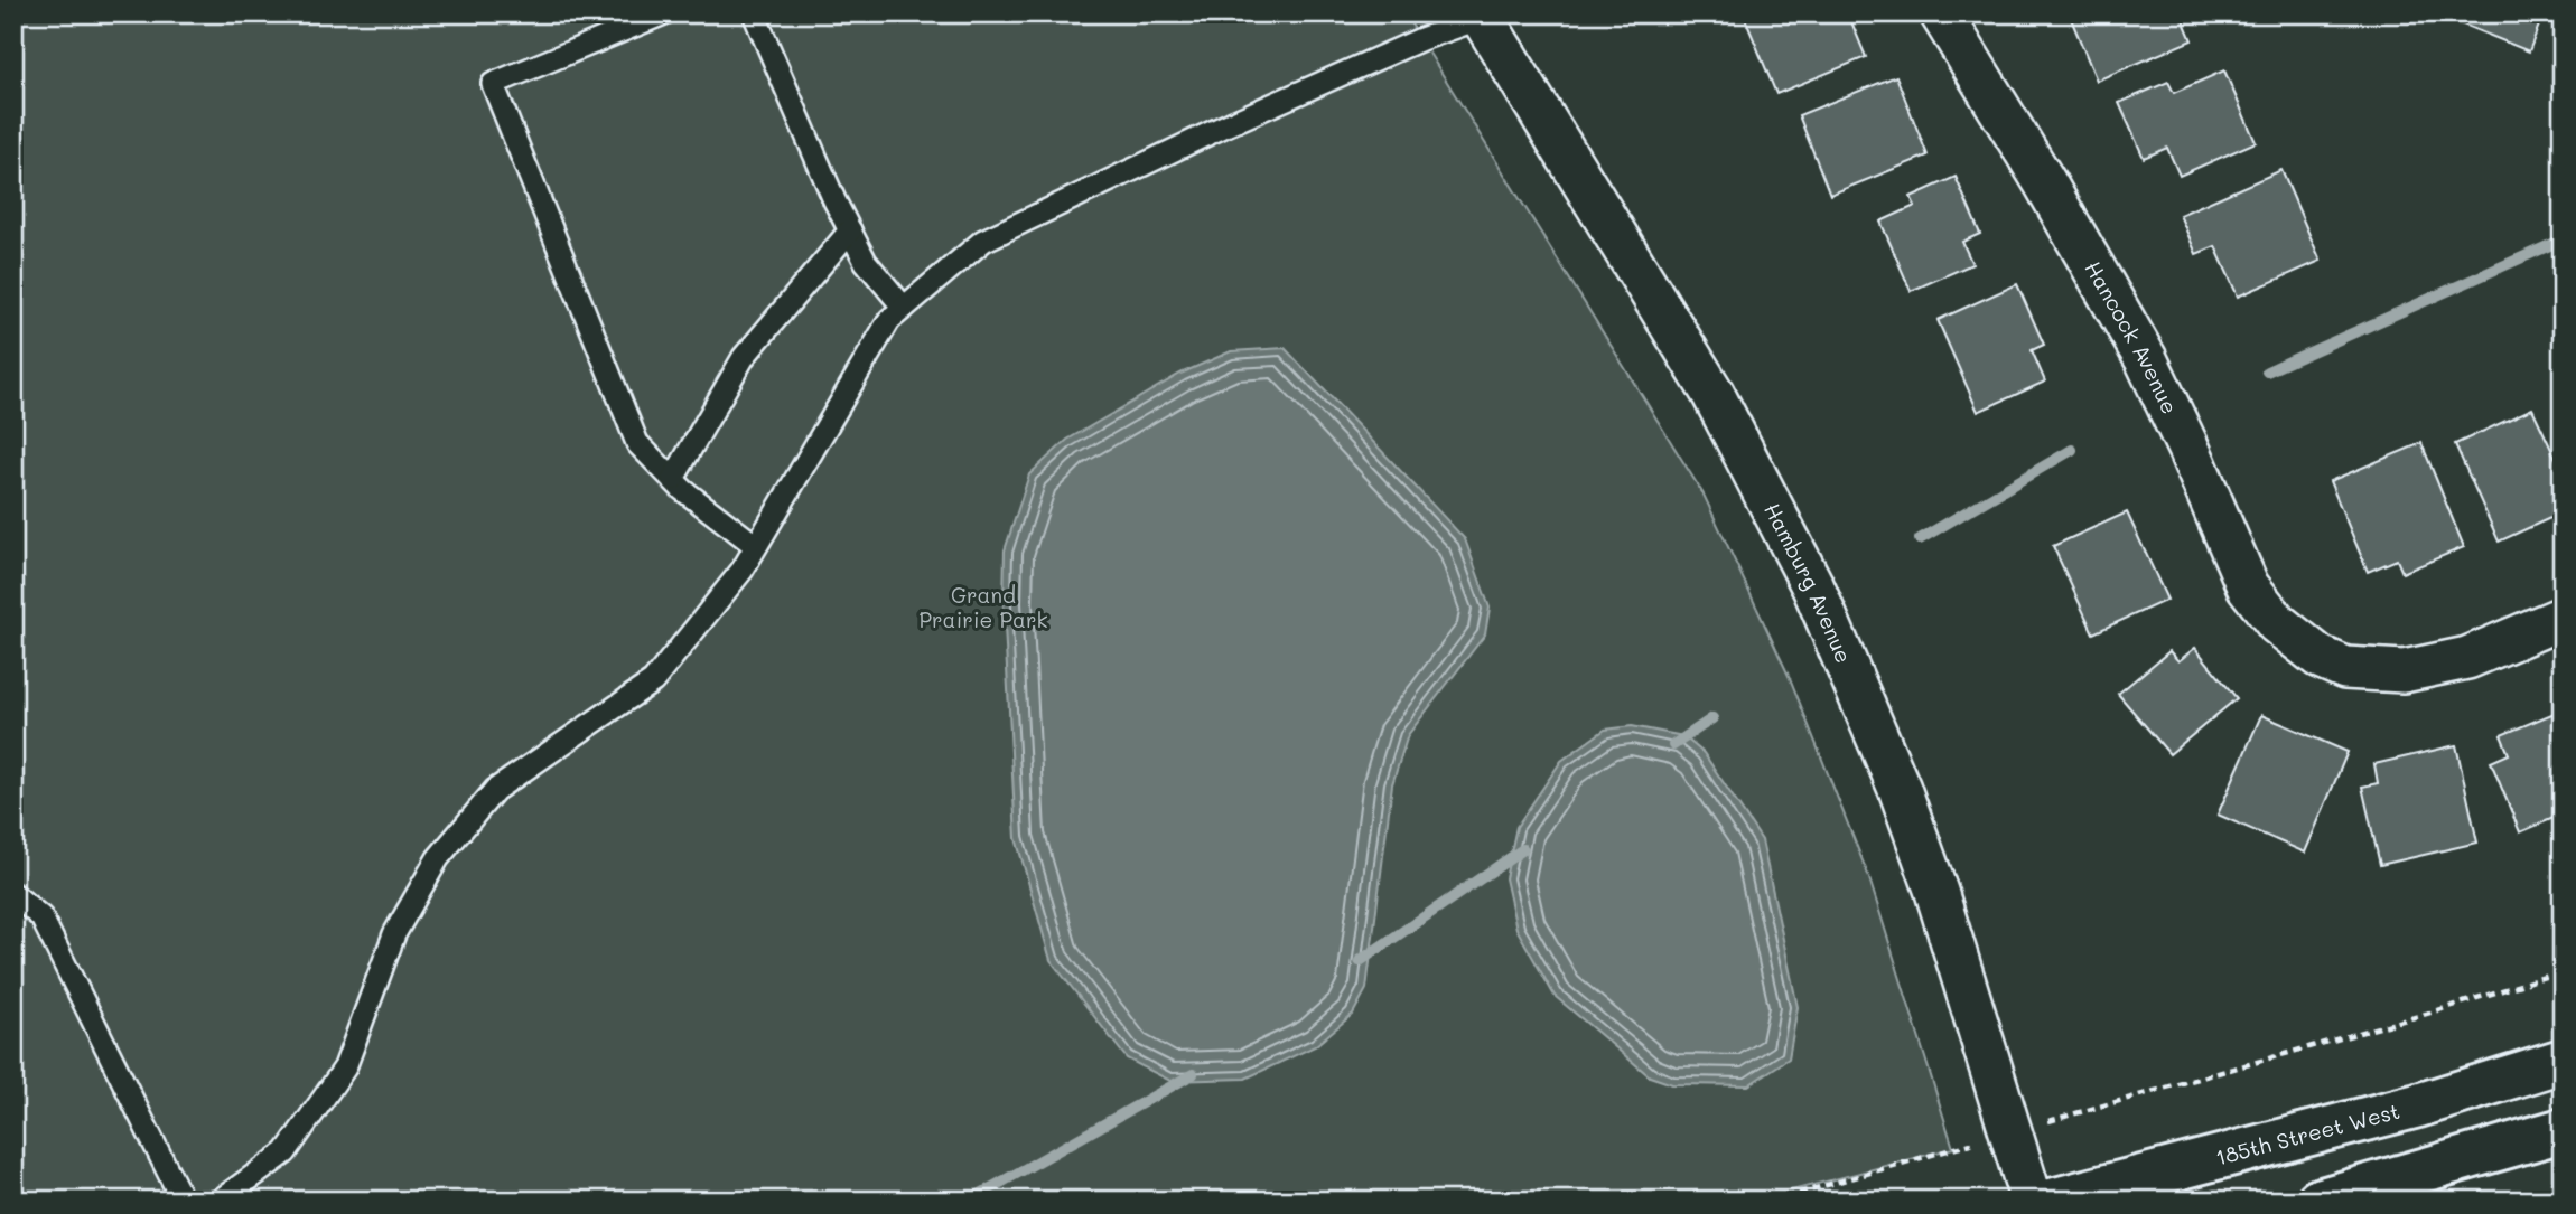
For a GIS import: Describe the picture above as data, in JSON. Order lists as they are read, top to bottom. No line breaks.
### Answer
{"streets":{"street":["Hancock Avenue","Hamburg Avenue","185th Street West"]},"parks":["Grand Prairie Park"]}
